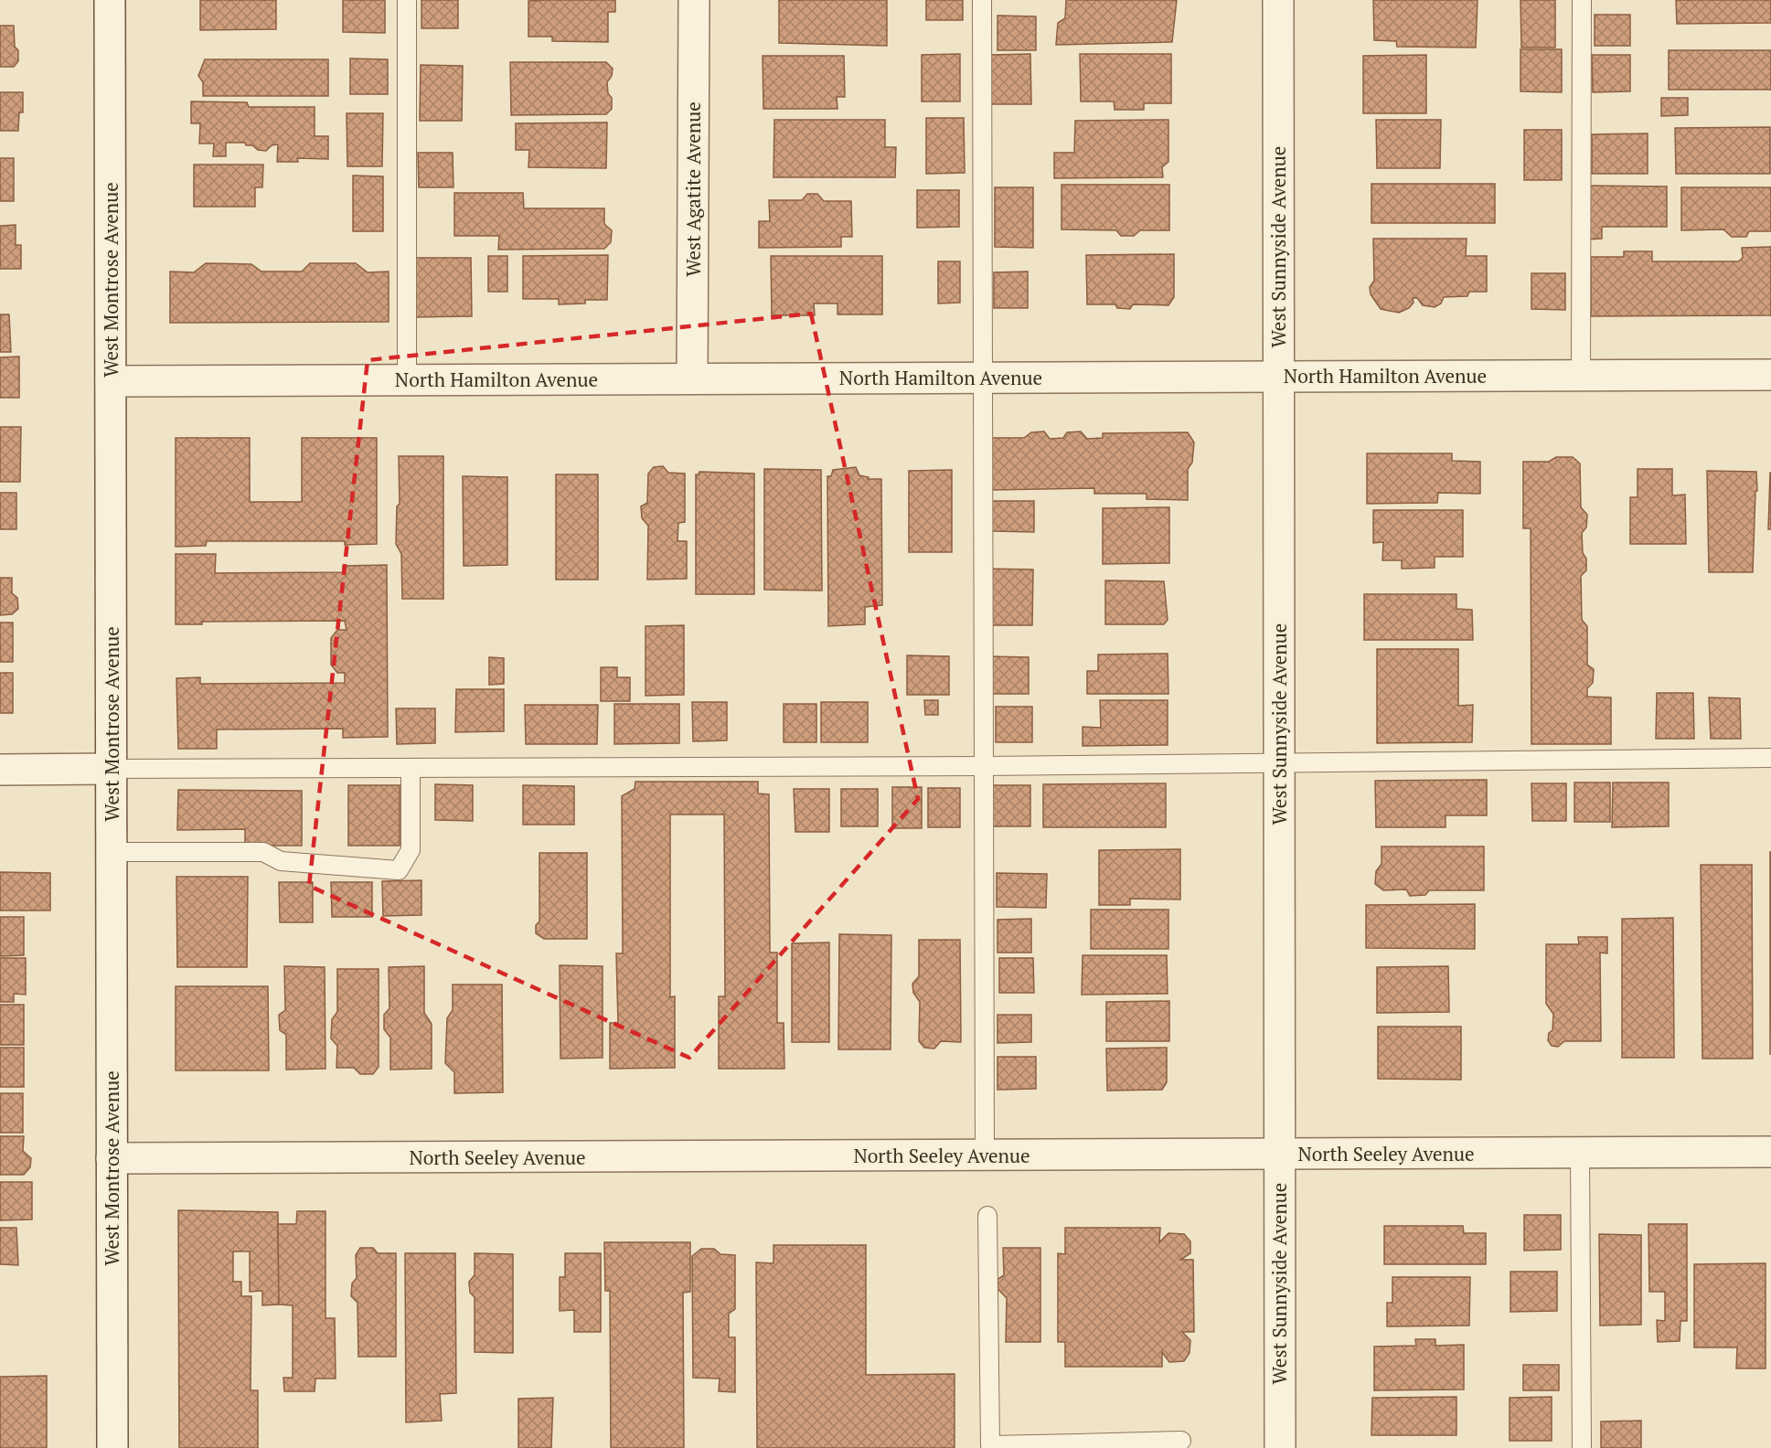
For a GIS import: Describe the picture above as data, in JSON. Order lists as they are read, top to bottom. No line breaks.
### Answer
{"streets":{"street":["West Agatite Avenue","West Sunnyside Avenue","West Montrose Avenue","North Hamilton Avenue","North Seeley Avenue"]},"crossings":[["West Agatite Avenue","North Hamilton Avenue"],["West Sunnyside Avenue","North Hamilton Avenue"],["West Sunnyside Avenue","North Seeley Avenue"],["West Montrose Avenue","North Hamilton Avenue"],["West Montrose Avenue","North Seeley Avenue"]]}
